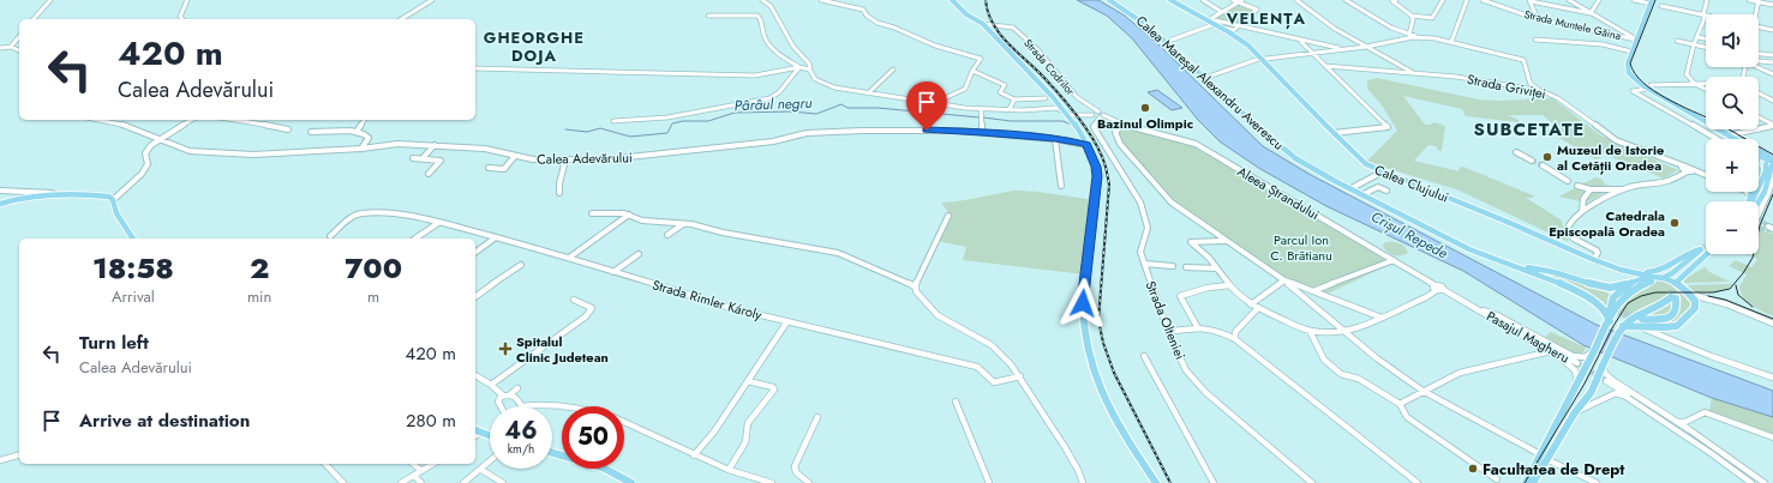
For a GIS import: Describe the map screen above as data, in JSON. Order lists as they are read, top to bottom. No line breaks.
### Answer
{"streets":{"main road":["Calea Mareșal Alexandru Averescu","Calea Clujului"],"street":["Strada Muntele Găina","Strada Codrilor","Strada Griviței","Calea Adevărului","Aleea Ștrandului","Strada Rimler Károly","Strada Olteniei","Pasajul Magheru"]},"crossings":[["Strada Codrilor","Aleea Ștrandului"],["Strada Codrilor","Strada Olteniei"]],"districts":["VELENȚA","GHEORGHE DOJA","SUBCETATE"],"water":["Pârâul negru","Crișul Repede"],"parks":["Parcul Ion C. Brătianu"],"places":{"other":["Bazinul Olimpic","Muzeul de Istorie al Cetății Oradea","Catedrala Episcopală Oradea","Facultatea de Drept"],"health":["Spitalul Clinic Judetean"]},"page":{"map_buttons":["+","−"],"turn":["420 m","Calea Adevărului"],"eta":["18:58","Arrival","2","min","700","m"],"list":[{"name":"Turn left","note":"Calea Adevărului","value":"420 m"},{"name":"Arrive at destination","value":"280 m"}],"speed":"46 km/h","limit":"50"}}
